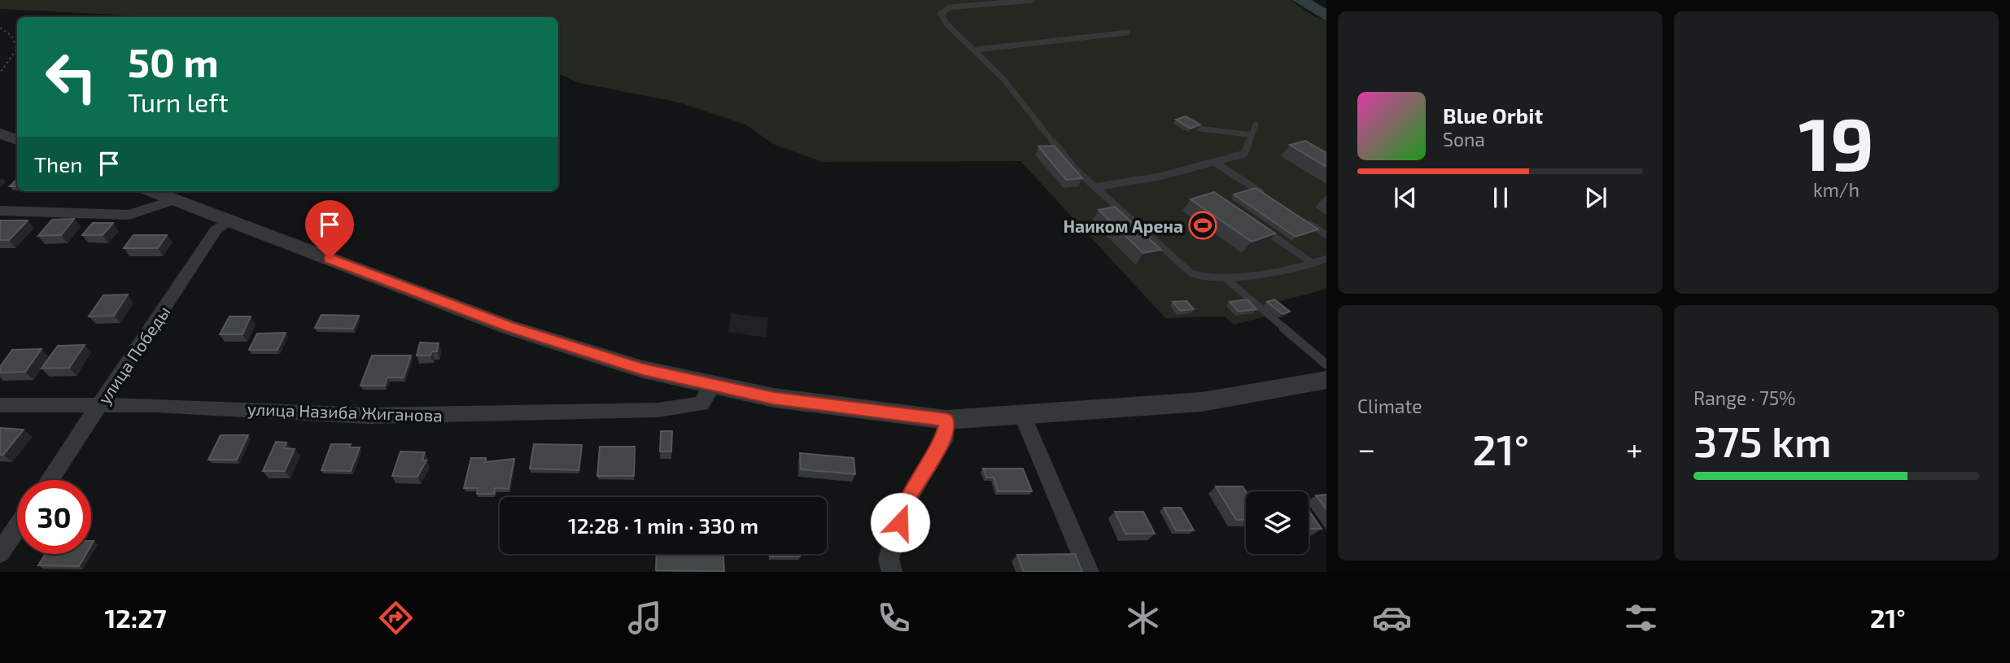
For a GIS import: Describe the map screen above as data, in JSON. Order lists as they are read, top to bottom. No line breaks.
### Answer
{"streets":{"street":["улица Победы","улица Назиба Жиганова"]},"crossings":[["улица Победы","улица Назиба Жиганова"]],"places":{"sports":["Наиком Арена"]},"page":{"tile":[["19","km/h"],"Climate",["Range · 75%","375 km"]],"turn":["50 m","Turn left"],"song":["Blue Orbit","Sona"],"then":"Then","heat":["−","21°","+"],"limit":"30","trip":"12:28 · 1 min · 330 m","tabs":["12:27","21°"]}}
